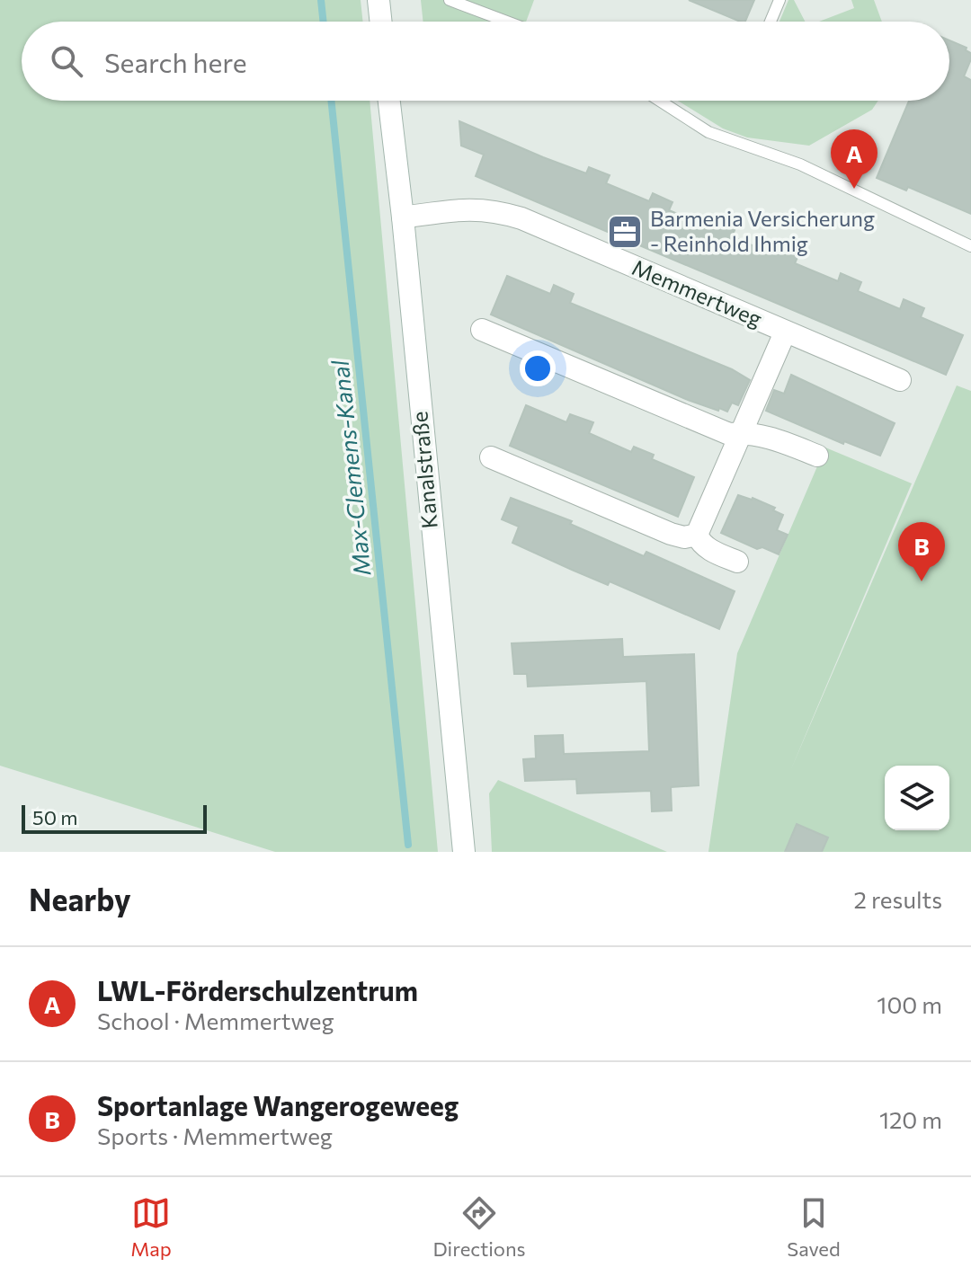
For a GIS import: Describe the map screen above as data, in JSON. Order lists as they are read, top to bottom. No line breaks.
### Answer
{"streets":{"street":["Memmertweg","Kanalstraße"]},"crossings":[["Memmertweg","Kanalstraße"]],"water":["Max-Clemens-Kanal"],"places":{"office":["Barmenia Versicherung - Reinhold Ihmig"]},"scale_bar":"50 m","page":{"search":"Search here","pins":["A","B"],"scale":"50 m","heading":["Nearby","2 results"],"list":[{"mark":"A","name":"LWL-Förderschulzentrum","note":"School · Memmertweg","value":"100 m"},{"mark":"B","name":"Sportanlage Wangerogeweeg","note":"Sports · Memmertweg","value":"120 m"}],"nav":["Map","Directions","Saved"]}}
